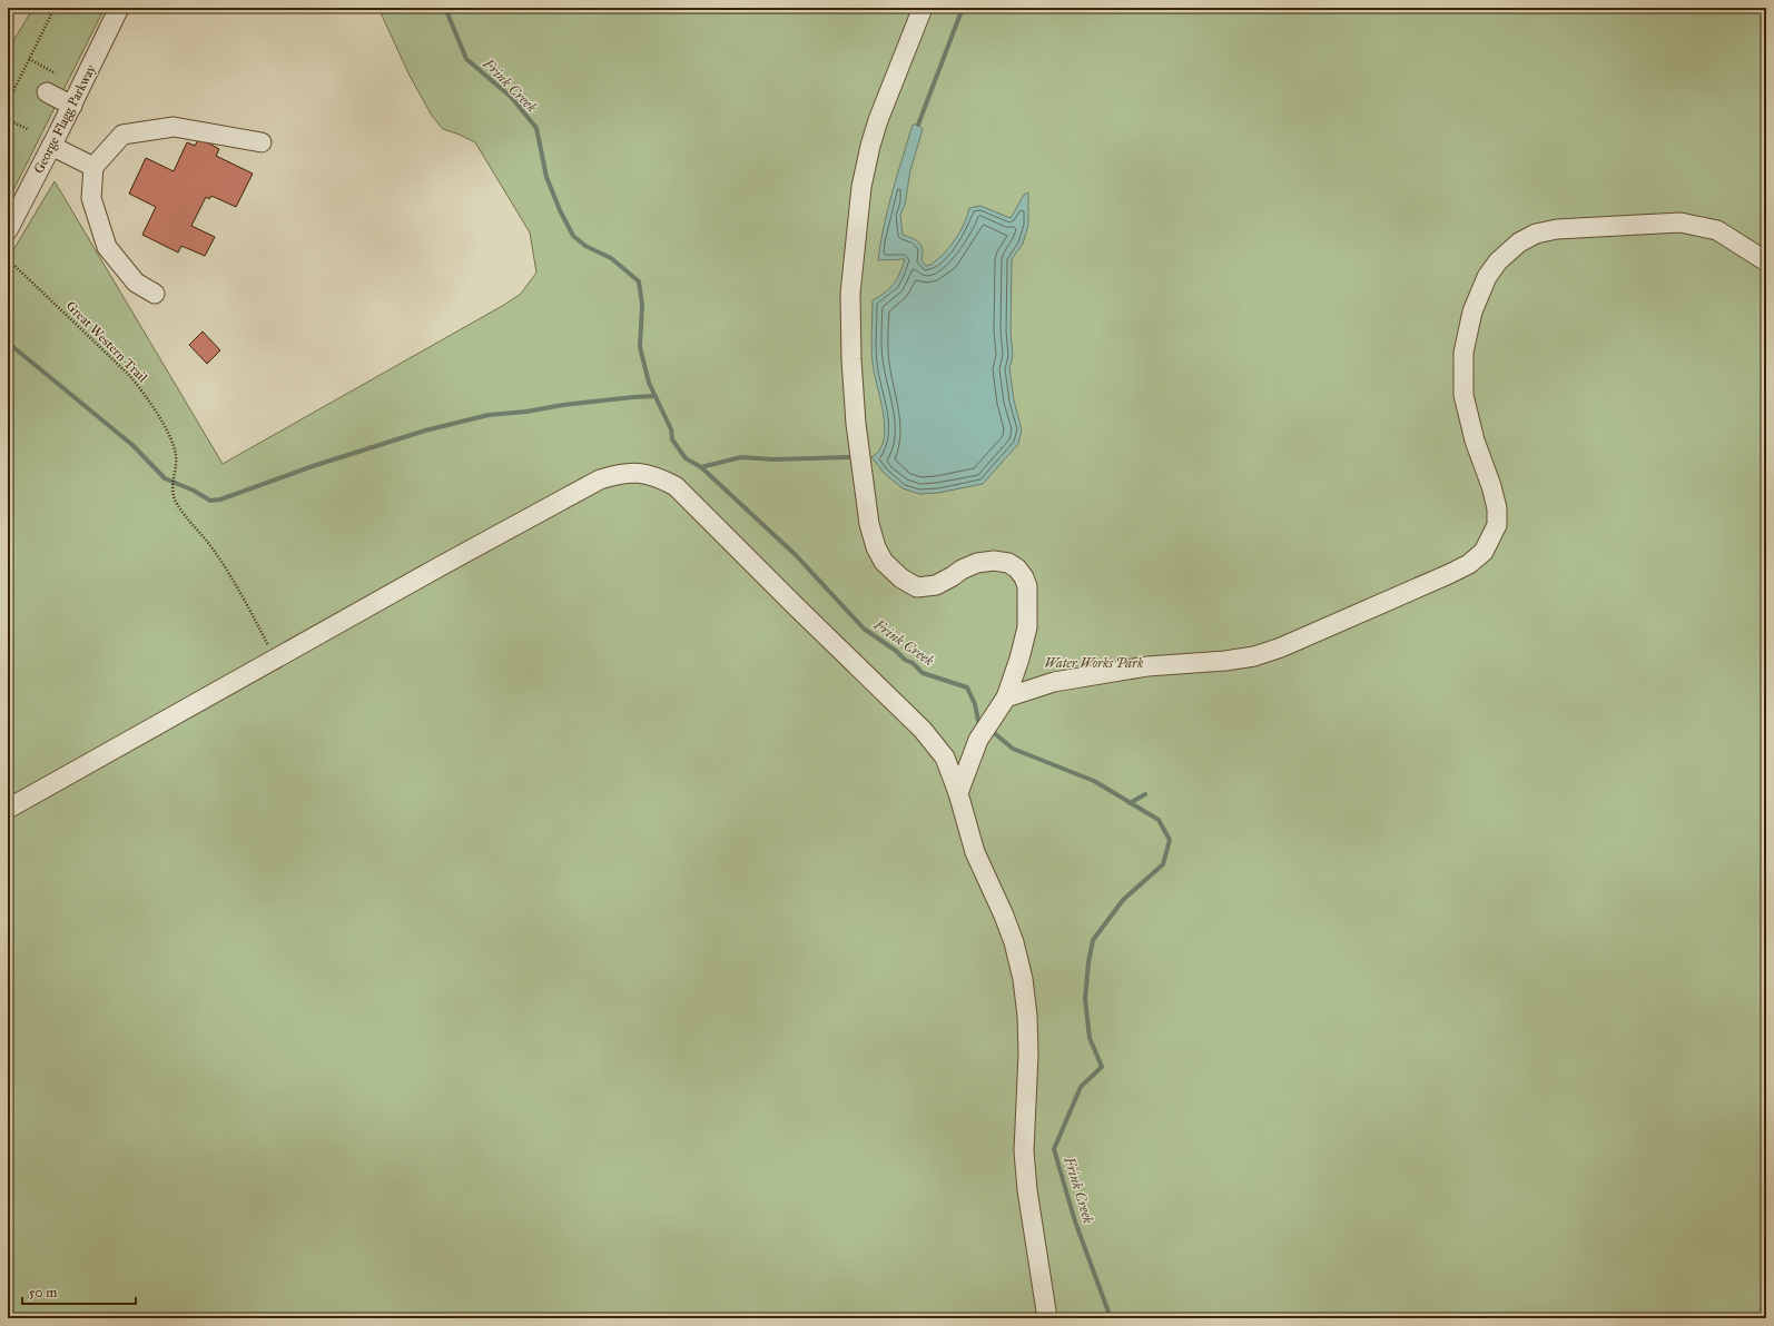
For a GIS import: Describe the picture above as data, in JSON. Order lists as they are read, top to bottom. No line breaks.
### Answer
{"streets":{"street":["George Flagg Parkway"],"path":["Great Western Trail"]},"water":["Frink Creek"],"parks":["Water Works Park"],"scale_bar":"50 m"}
